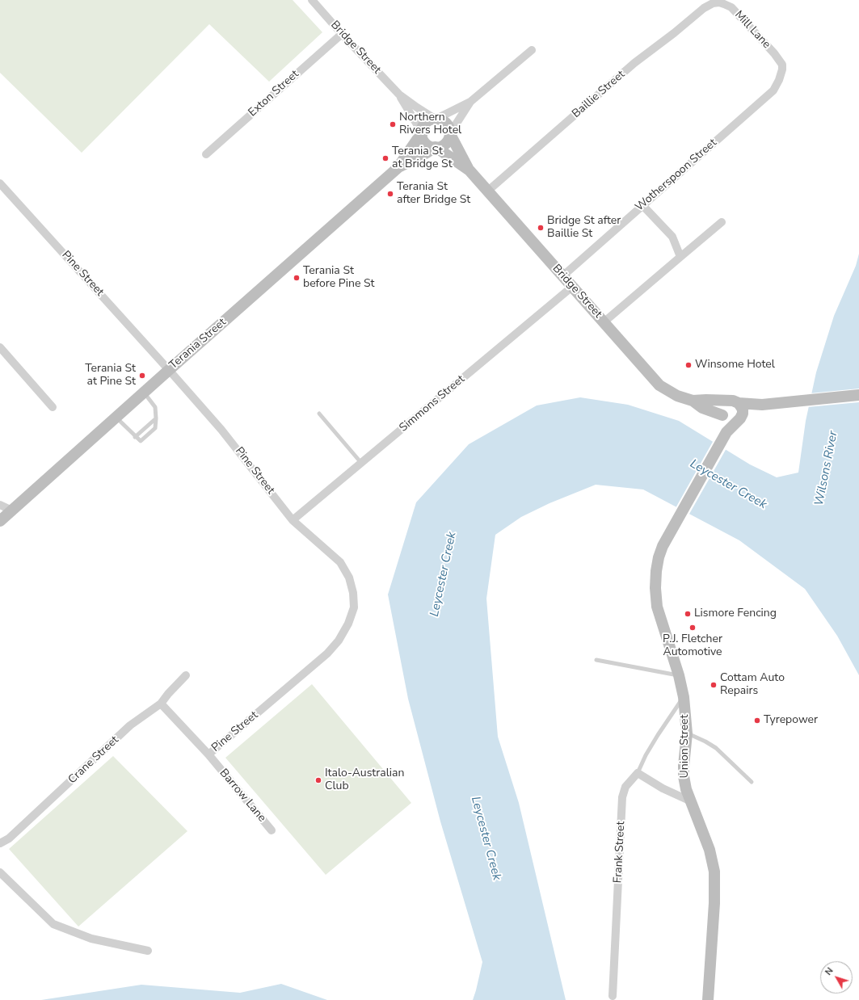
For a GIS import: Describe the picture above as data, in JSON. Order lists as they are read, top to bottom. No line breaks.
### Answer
{"streets":{"main road":["Bridge Street","Terania Street","Union Street"],"street":["Mill Lane","Exton Street","Baillie Street","Wotherspoon Street","Pine Street","Simmons Street","Crane Street","Barrow Lane","Frank Street"]},"crossings":[["Mill Lane","Baillie Street"],["Mill Lane","Wotherspoon Street"],["Bridge Street","Exton Street"],["Bridge Street","Baillie Street"],["Bridge Street","Wotherspoon Street"],["Bridge Street","Terania Street"],["Bridge Street","Simmons Street"],["Bridge Street","Union Street"],["Pine Street","Terania Street"],["Pine Street","Simmons Street"],["Pine Street","Barrow Lane"],["Crane Street","Barrow Lane"]],"water":["Wilsons River","Leycester Creek"],"places":["Northern Rivers Hotel","Terania St at Bridge St","Terania St after Bridge St","Bridge St after Baillie St","Terania St before Pine St","Winsome Hotel","Terania St at Pine St","Lismore Fencing","P.J. Fletcher Automotive","Cottam Auto Repairs","Tyrepower","Italo-Australian Club"],"north":"top left"}
